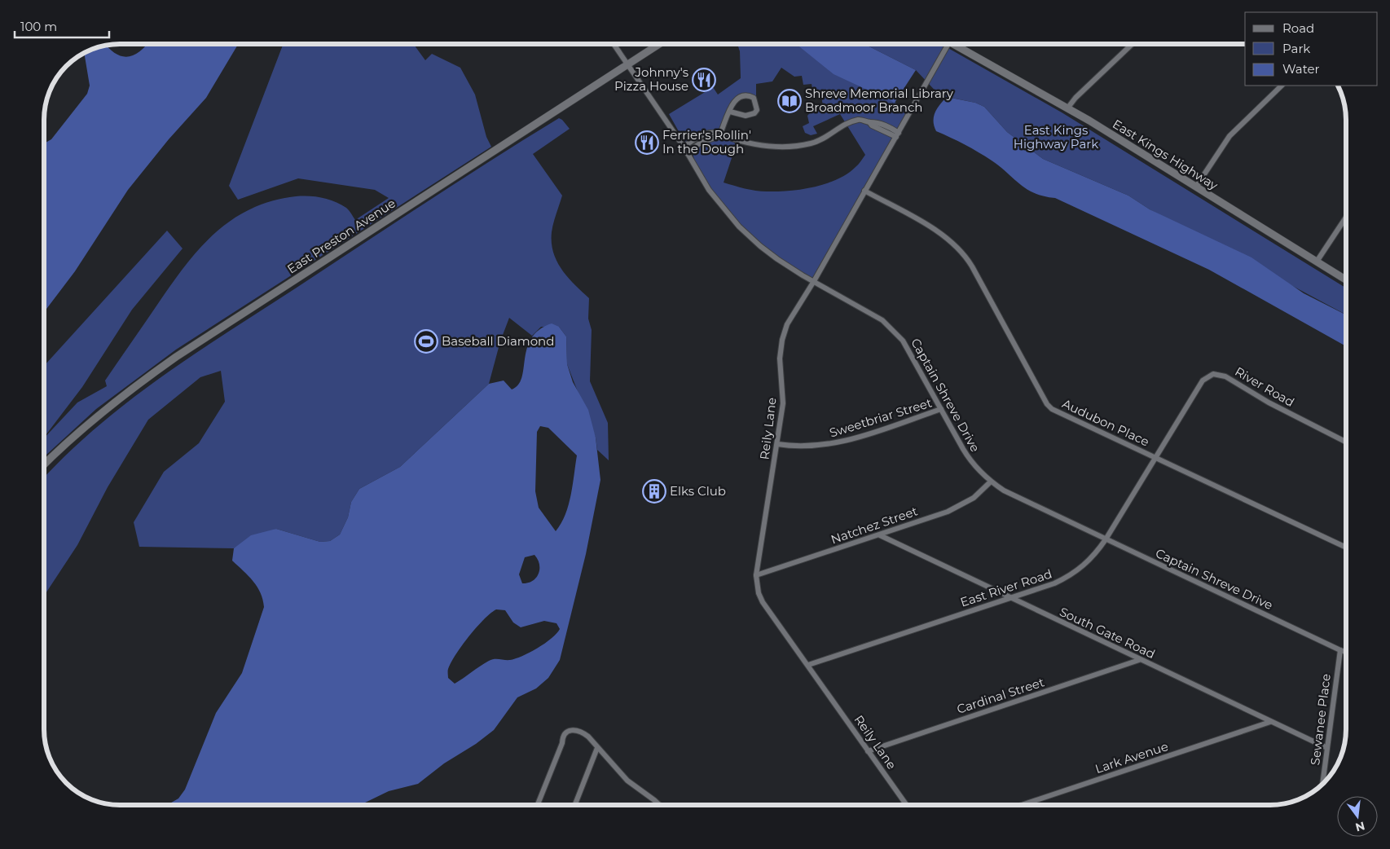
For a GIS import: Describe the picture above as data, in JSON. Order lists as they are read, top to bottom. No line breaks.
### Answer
{"streets":{"street":["East Kings Highway","East Preston Avenue","River Road","Captain Shreve Drive","Sweetbriar Street","Audubon Place","Reily Lane","Natchez Street","East River Road","South Gate Road","Cardinal Street","Sewanee Place","Lark Avenue"]},"crossings":[["East Preston Avenue","Captain Shreve Drive"],["River Road","Audubon Place"],["River Road","East River Road"],["Captain Shreve Drive","Sweetbriar Street"],["Captain Shreve Drive","Reily Lane"],["Captain Shreve Drive","Natchez Street"],["Captain Shreve Drive","East River Road"],["Captain Shreve Drive","Sewanee Place"],["Sweetbriar Street","Reily Lane"],["Audubon Place","Reily Lane"],["Audubon Place","East River Road"],["Reily Lane","Natchez Street"],["Reily Lane","East River Road"],["Reily Lane","Cardinal Street"],["Natchez Street","South Gate Road"],["East River Road","South Gate Road"],["South Gate Road","Cardinal Street"],["South Gate Road","Sewanee Place"],["South Gate Road","Lark Avenue"]],"parks":["East Kings Highway Park"],"places":{"restaurant":["Johnny's Pizza House","Ferrier's Rollin' In the Dough"],"library":["Shreve Memorial Library Broadmoor Branch"],"sports":["Baseball Diamond"],"building":["Elks Club"]},"legend":["Road","Park","Water"],"scale_bar":"100 m","north":"bottom"}
